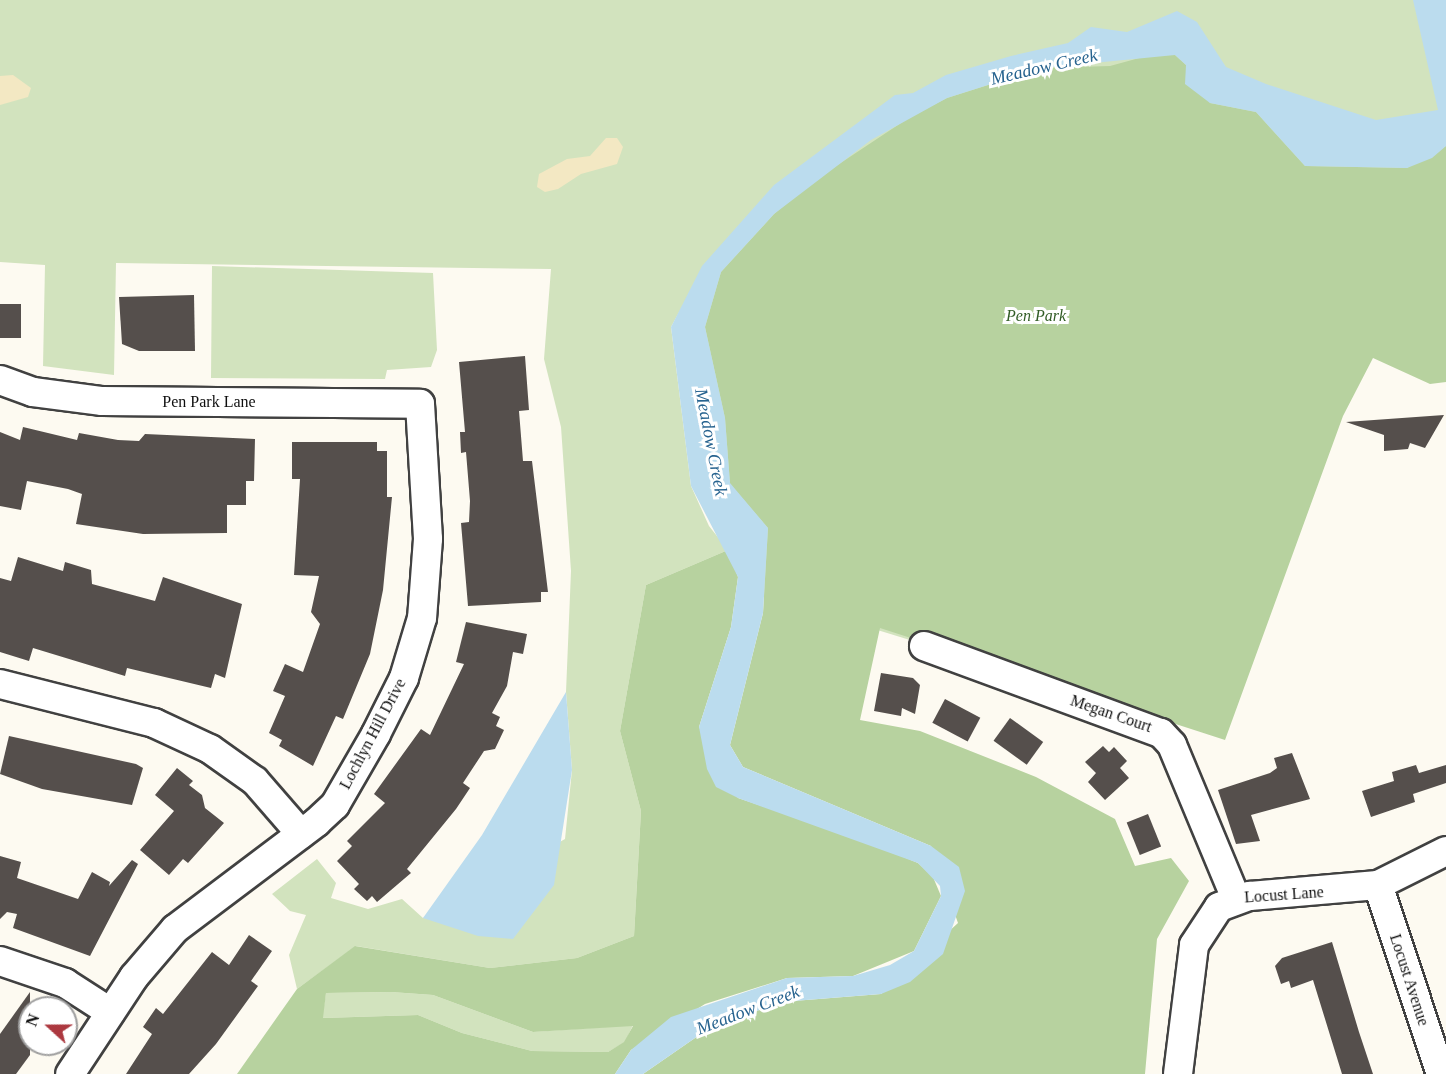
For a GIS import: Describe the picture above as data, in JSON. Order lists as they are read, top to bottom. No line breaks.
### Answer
{"streets":{"street":["Pen Park Lane","Megan Court","Lochlyn Hill Drive","Locust Lane","Locust Avenue"]},"crossings":[["Pen Park Lane","Lochlyn Hill Drive"],["Megan Court","Locust Lane"],["Locust Lane","Locust Avenue"]],"water":["Meadow Creek"],"parks":["Pen Park"],"north":"left"}
